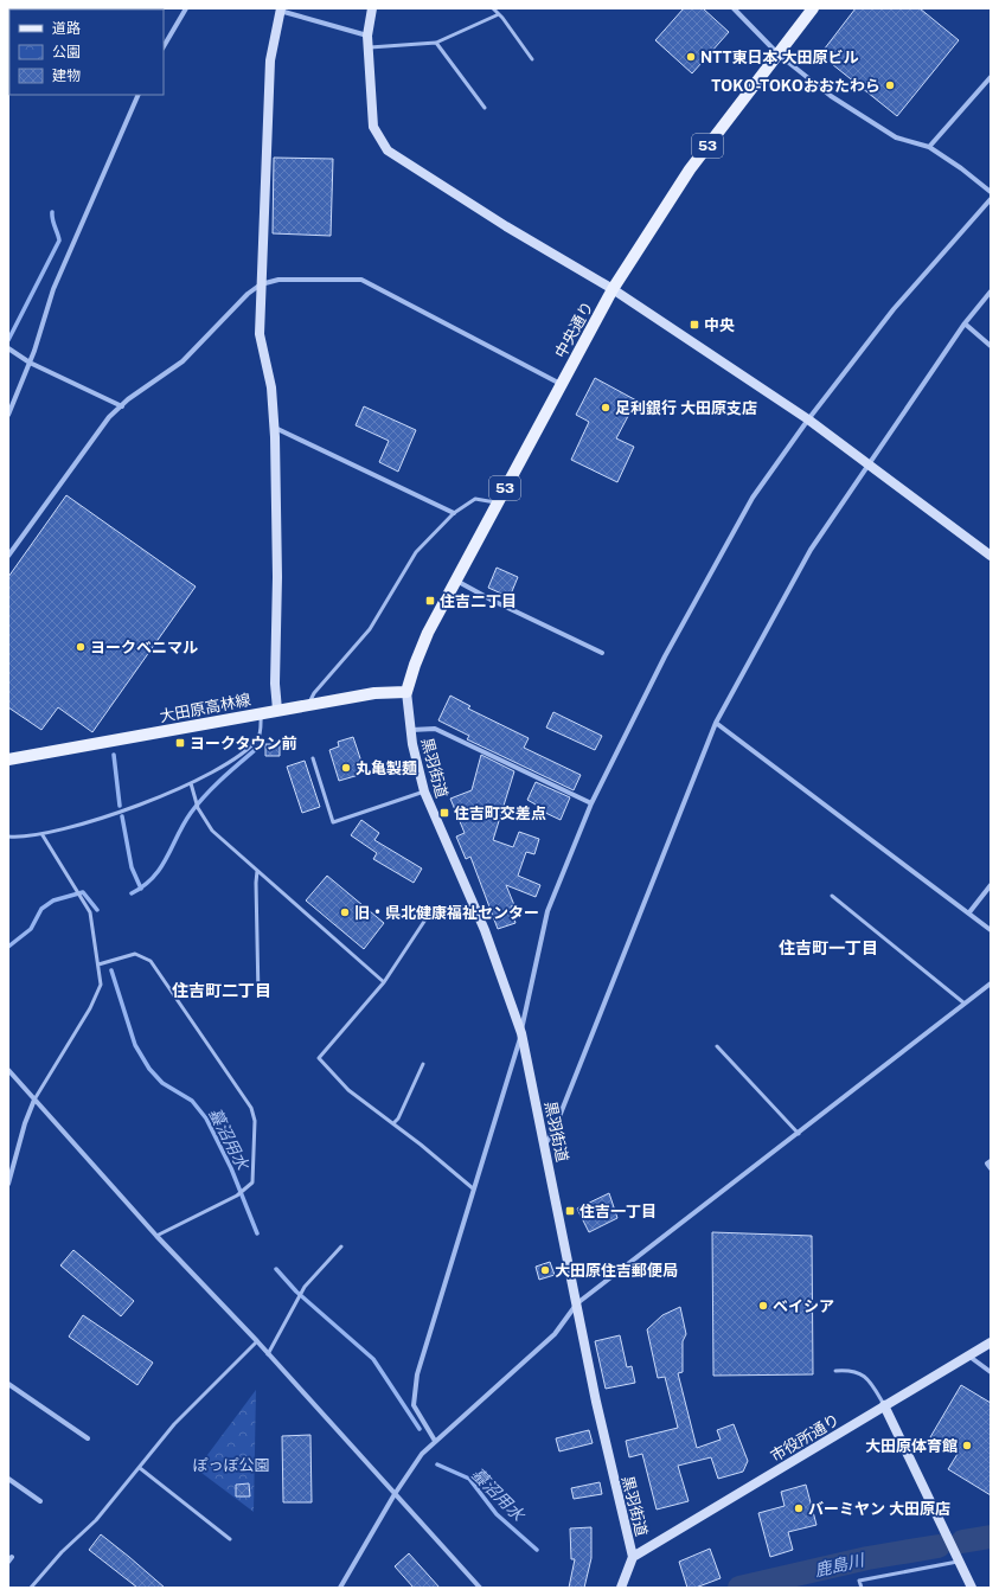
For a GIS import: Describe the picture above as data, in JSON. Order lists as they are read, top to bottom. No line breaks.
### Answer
{"streets":{"main road":["53","中央通り","大田原高林線"],"street":["黒羽街道","市役所通り"]},"crossings":[["中央通り","大田原高林線"],["中央通り","黒羽街道"],["大田原高林線","黒羽街道"],["黒羽街道","市役所通り"]],"districts":["住吉町一丁目","住吉町二丁目"],"water":["蟇沼用水","鹿島川"],"parks":["ぽっぽ公園"],"places":{"other":["NTT東日本 大田原ビル","TOKO-TOKOおおたわら","足利銀行 大田原支店","ヨークベニマル","丸亀製麺","旧・県北健康福祉センター","大田原住吉郵便局","ベイシア","大田原体育館","バーミヤン 大田原店"],"transit":["中央","住吉二丁目","ヨークタウン前","住吉町交差点","住吉一丁目"]},"legend":["道路","公園","建物"]}
